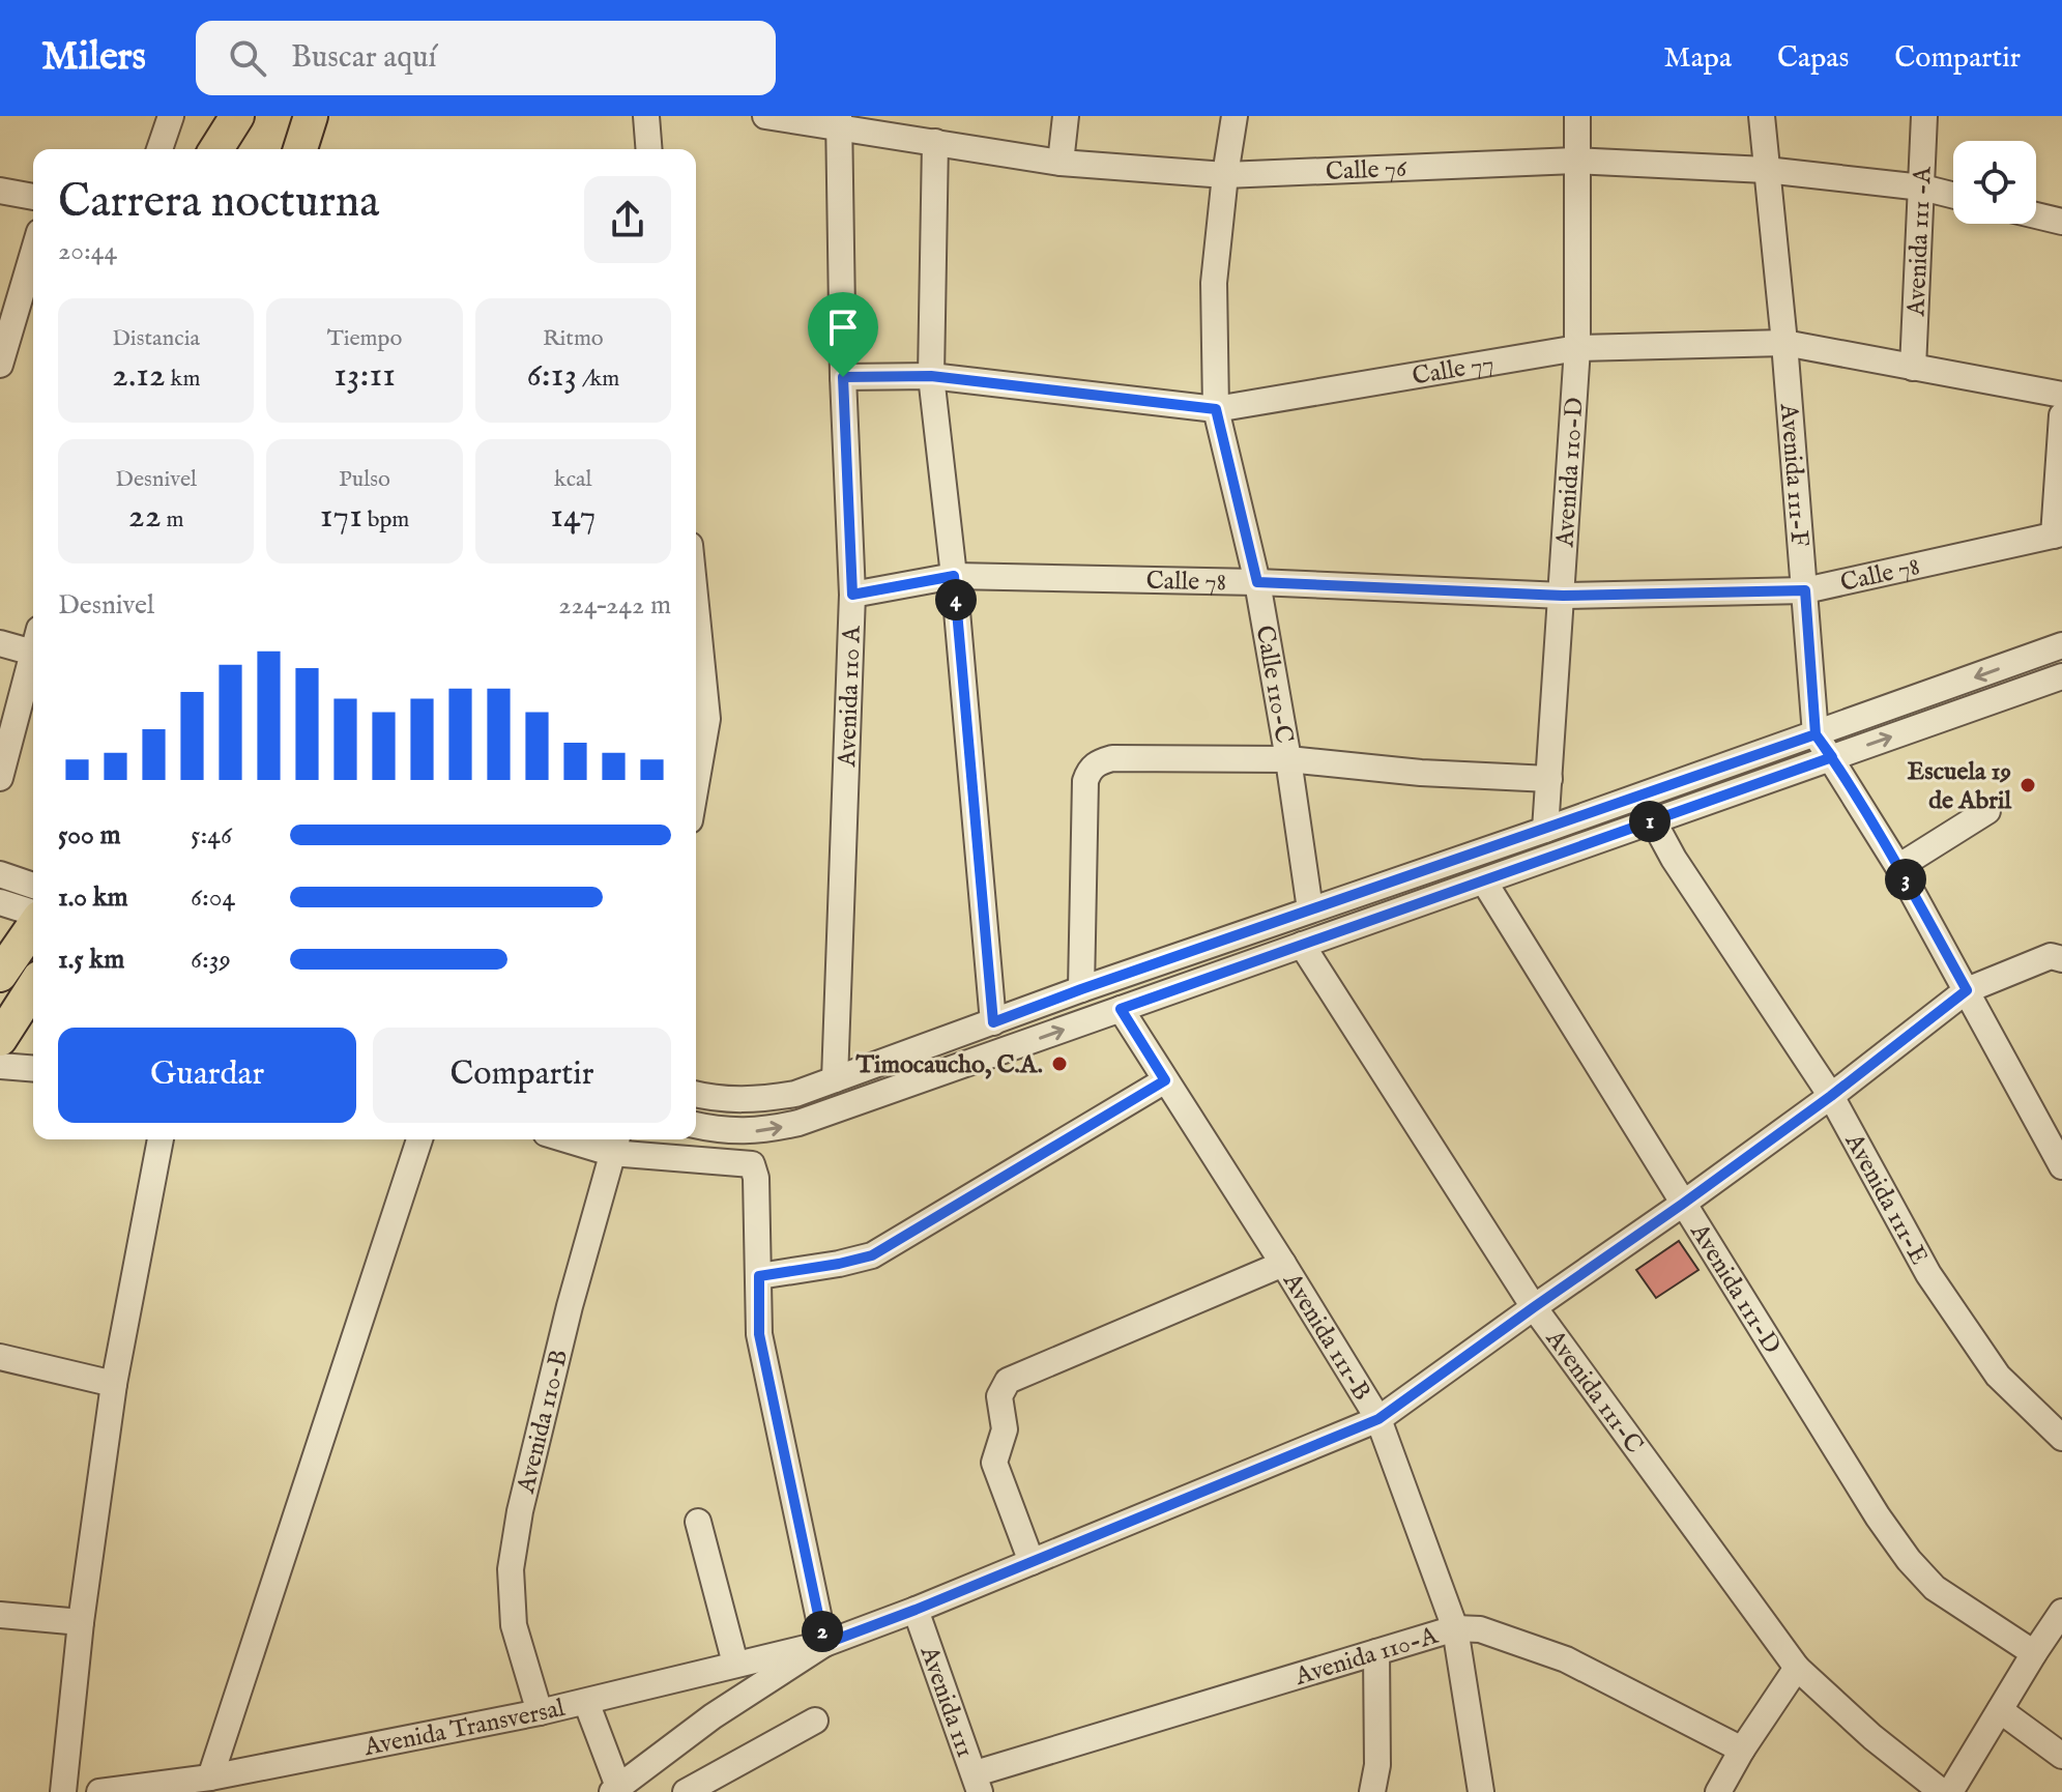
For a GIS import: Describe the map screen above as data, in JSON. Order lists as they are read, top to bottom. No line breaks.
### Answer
{"streets":{"street":["Calle 76","Avenida 111 -A","Calle 77","Avenida 110-D","Avenida 111-F","Calle 78","Calle 110-C","Avenida 110 A","Avenida 111-E","Avenida 111-D","Avenida 111-B","Avenida 111-C","Avenida 110-B","Avenida 110-A","Avenida 111","Avenida Transversal"]},"crossings":[["Calle 76","Avenida 111 -A"],["Calle 76","Avenida 110-D"],["Calle 76","Avenida 111-F"],["Calle 76","Calle 110-C"],["Calle 76","Avenida 110 A"],["Avenida 111 -A","Calle 77"],["Calle 77","Avenida 110-D"],["Calle 77","Avenida 111-F"],["Calle 77","Calle 110-C"],["Calle 77","Avenida 110 A"],["Avenida 110-D","Calle 78"],["Avenida 111-F","Calle 78"],["Calle 78","Calle 110-C"],["Calle 78","Avenida 110 A"],["Avenida 111-B","Avenida 110-A"],["Avenida 110-B","Avenida Transversal"],["Avenida 110-A","Avenida 111"]],"places":["Escuela 19 de Abril","Timocaucho, C.A."],"page":{"header":"Milers","search":"Buscar aquí","nav":["Mapa","Capas","Compartir"],"heading":["Carrera nocturna","20:44"],"stats":[["Distancia","2.12 km"],["Tiempo","13:11"],["Ritmo","6:13 /km"],["Desnivel","22 m"],["Pulso","171 bpm"],["kcal","147"]],"chart":["Desnivel","224–242 m"],"pins":["4","1","3","2"],"list":[{"name":"500 m","note":"5:46"},{"name":"1.0 km","note":"6:04"},{"name":"1.5 km","note":"6:39"}],"buttons":["Guardar","Compartir"]}}
